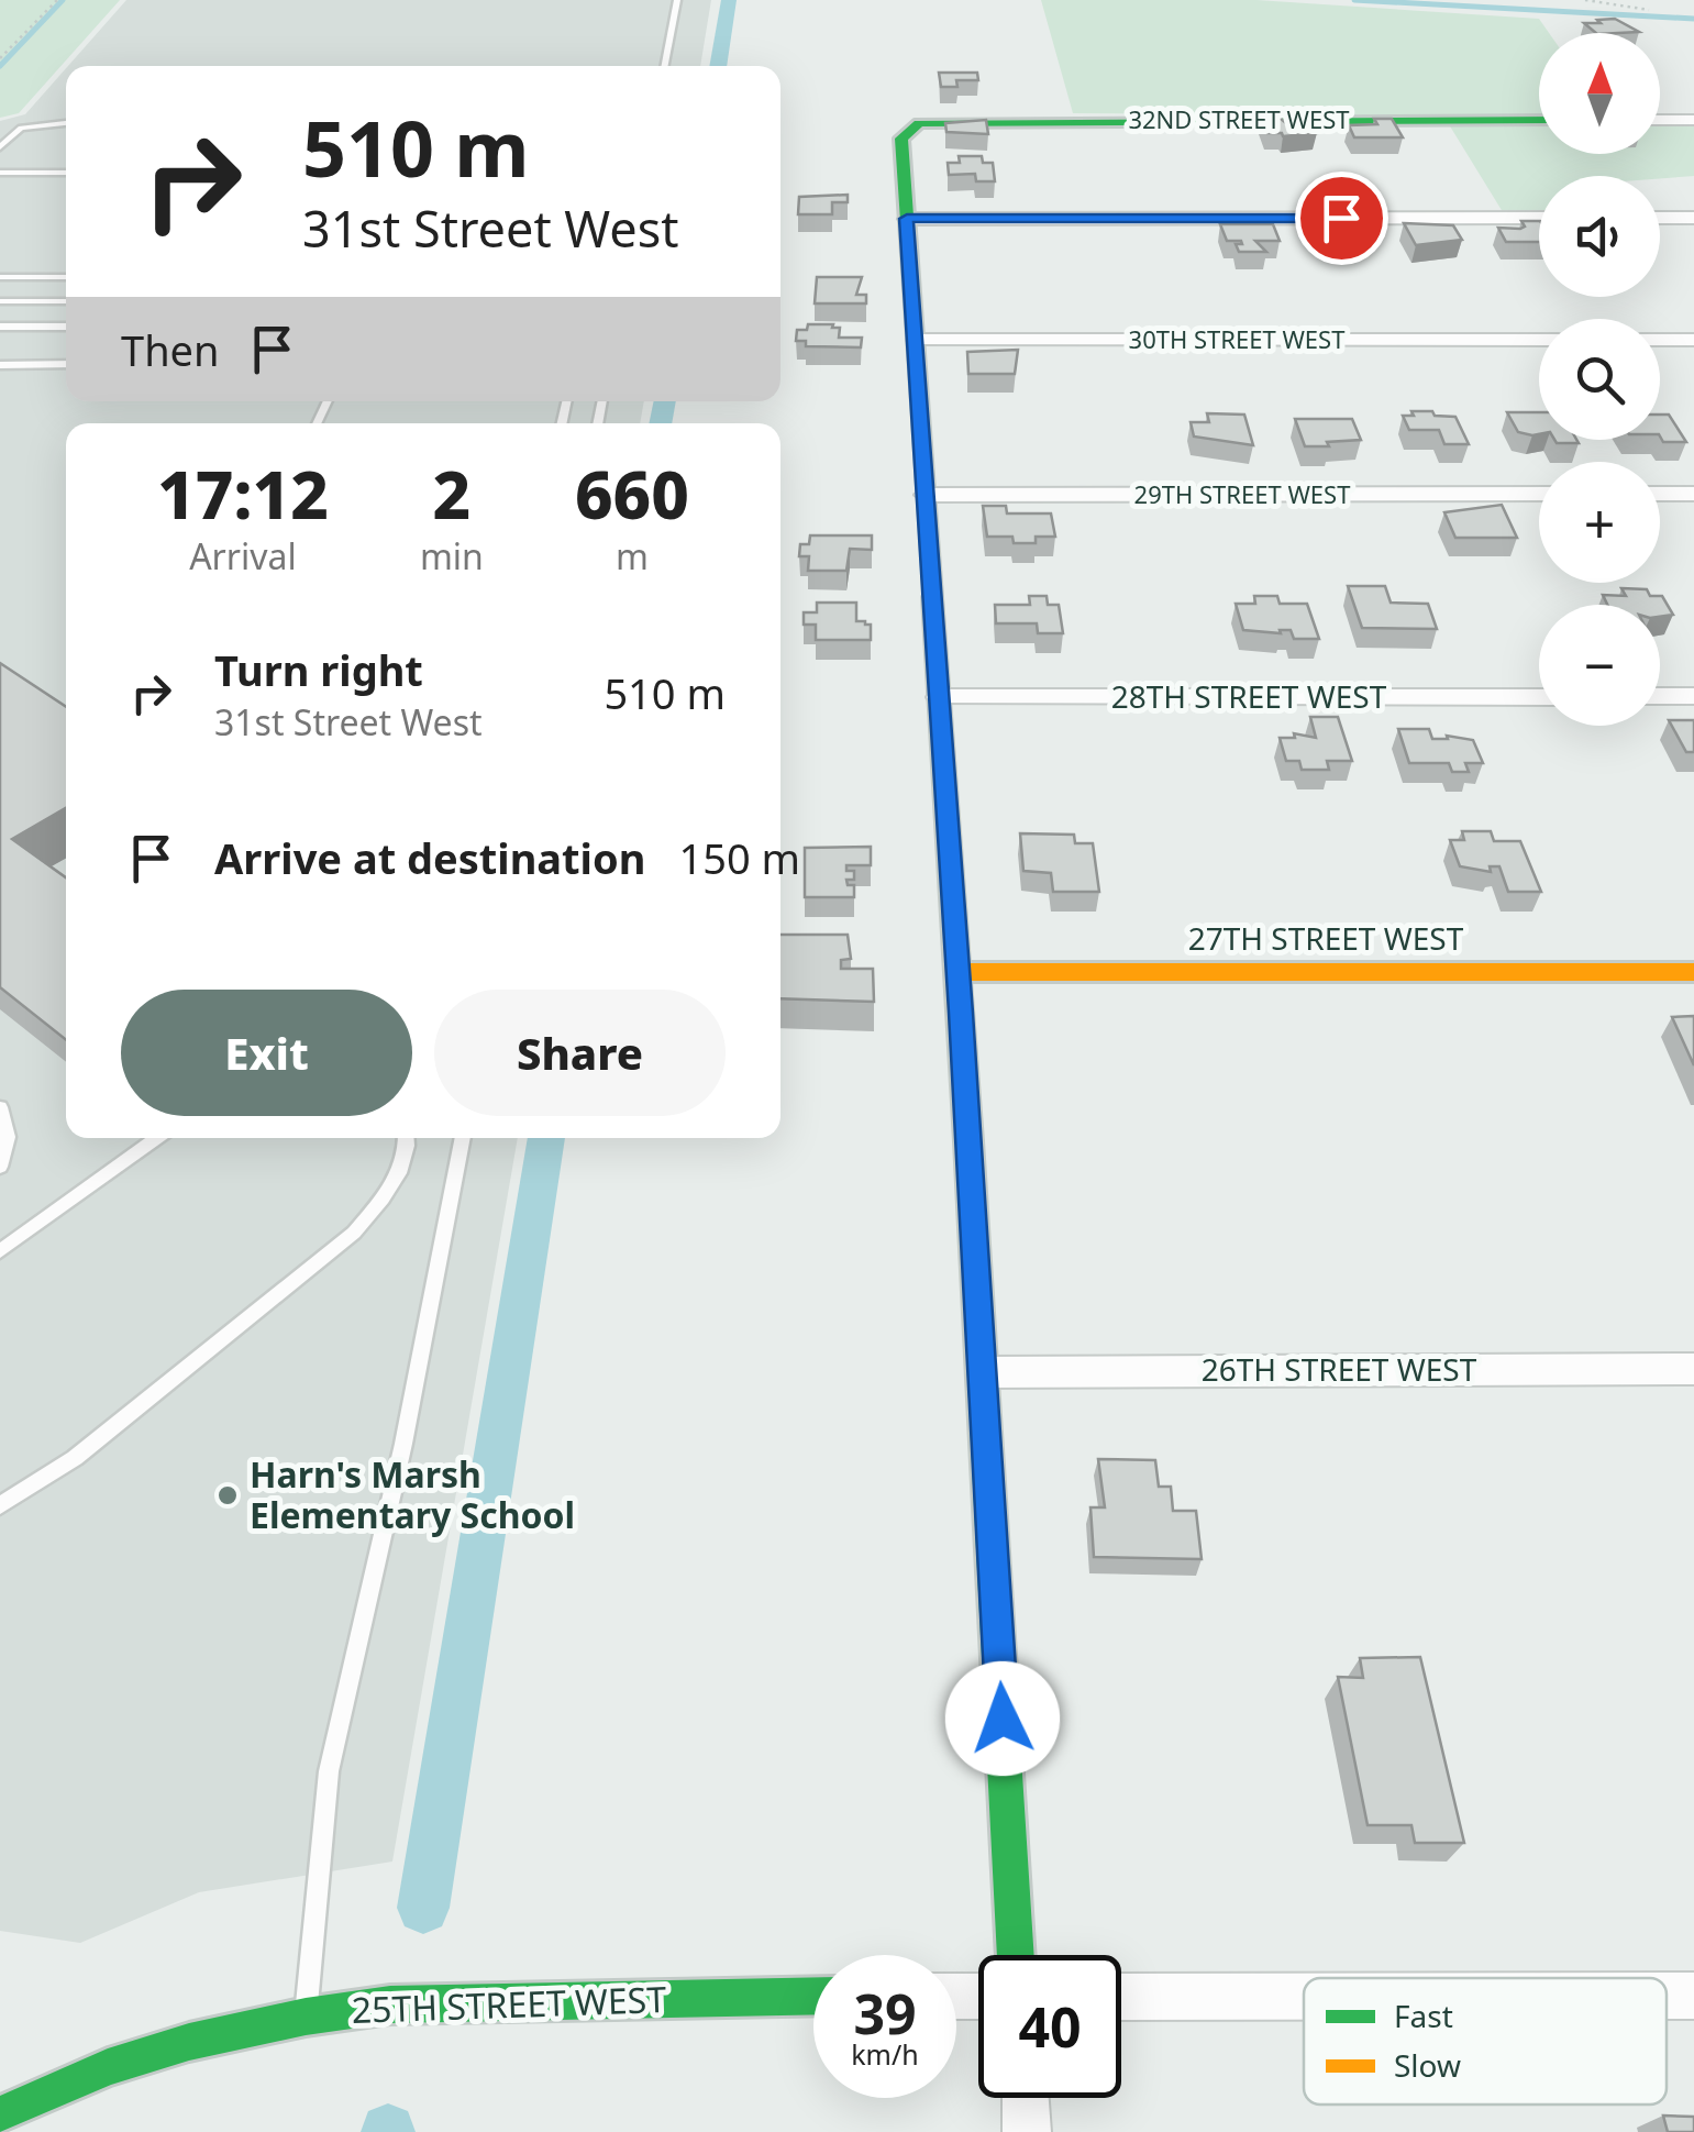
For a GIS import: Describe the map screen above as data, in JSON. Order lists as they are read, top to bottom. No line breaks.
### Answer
{"streets":{"street":["32ND STREET WEST","30TH STREET WEST","29TH STREET WEST","28TH STREET WEST","27TH STREET WEST","26TH STREET WEST","25TH STREET WEST"]},"places":["Harn's Marsh Elementary School"],"legend":["Fast","Slow"],"north":"top","page":{"map_buttons":["+","−"],"turn":["510 m","31st Street West"],"then":"Then","eta":["17:12","Arrival","2","min","660","m"],"list":[{"name":"Turn right","note":"31st Street West","value":"510 m"},{"name":"Arrive at destination","value":"150 m"}],"buttons":["Exit","Share"],"speed":"39 km/h","limit":"40"}}
